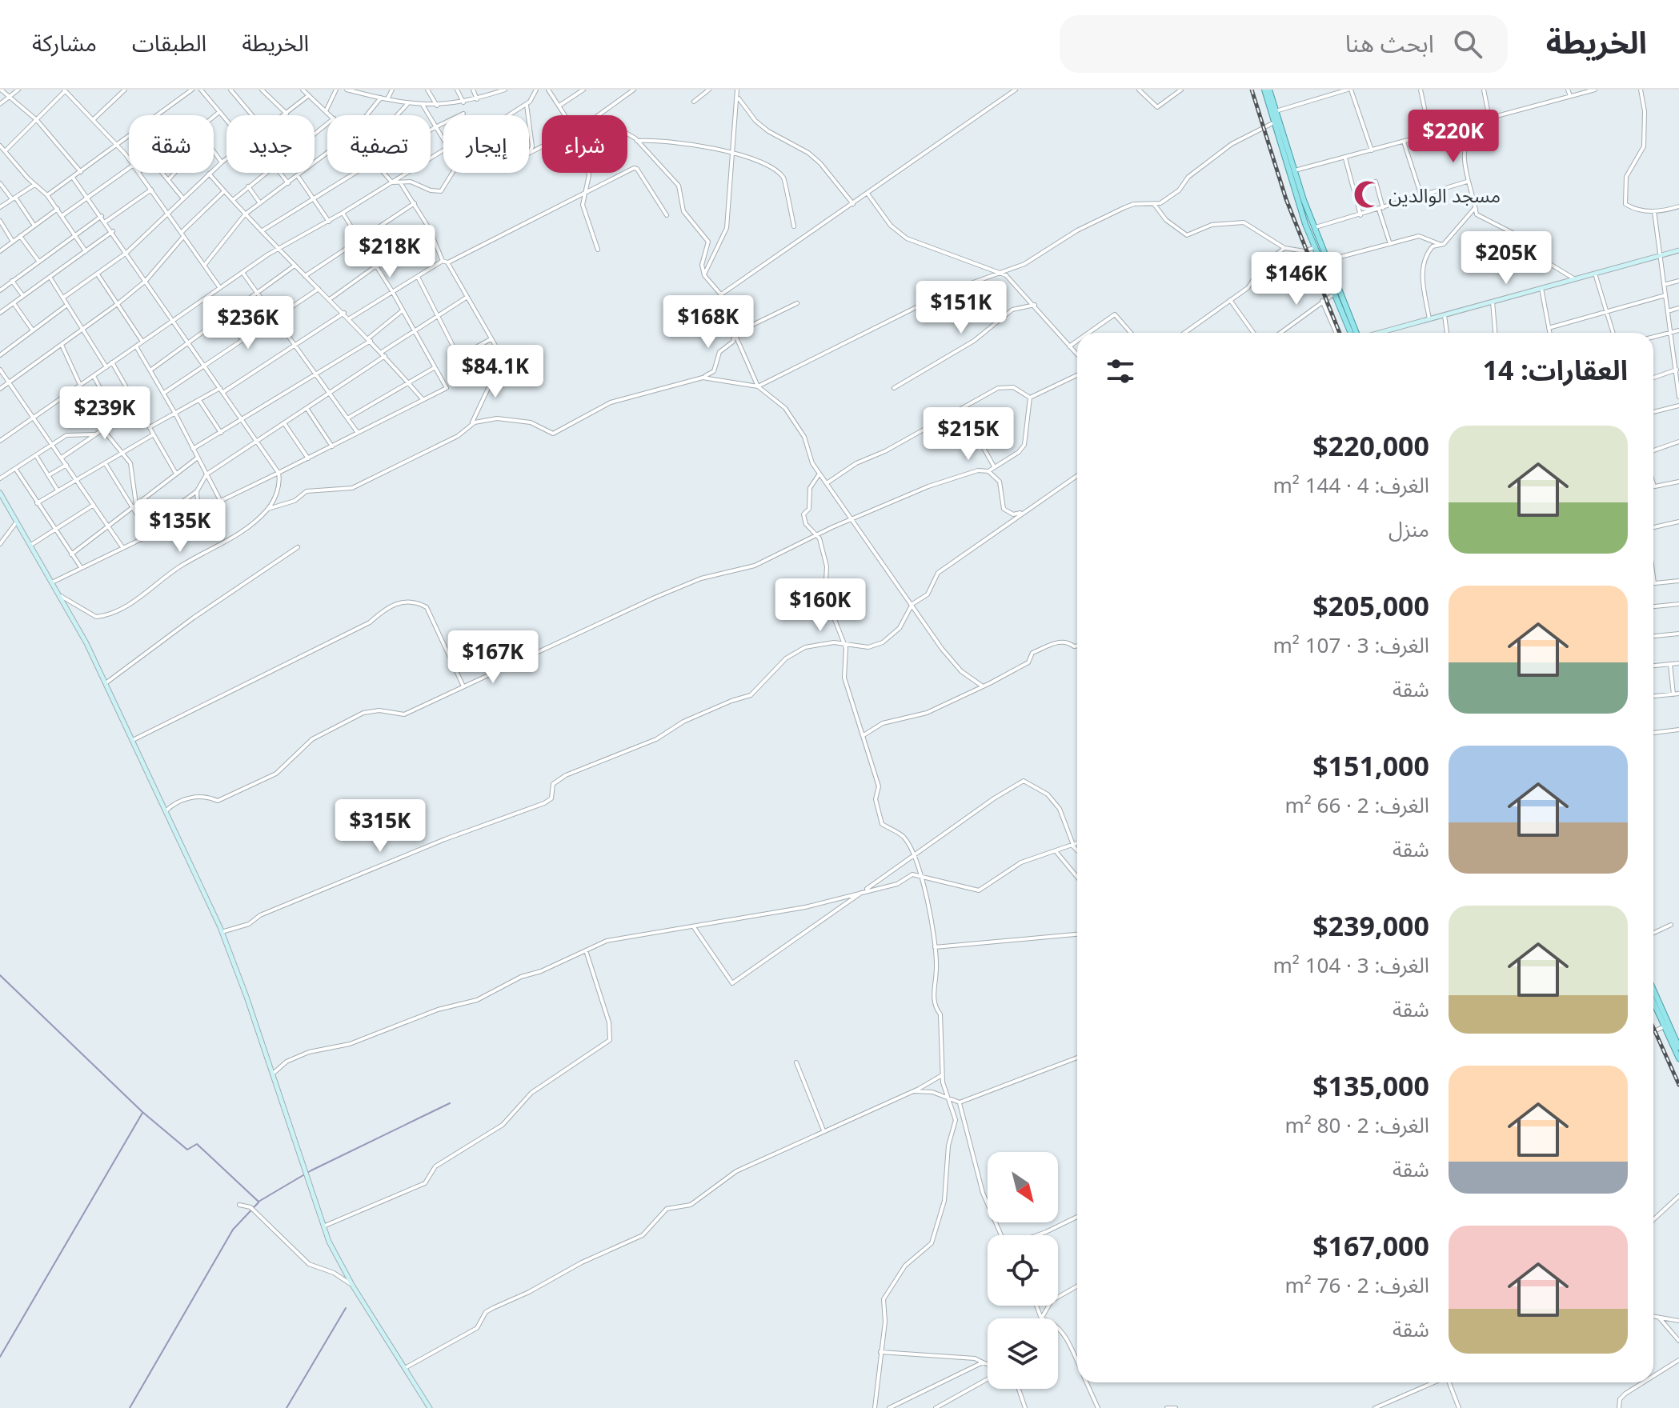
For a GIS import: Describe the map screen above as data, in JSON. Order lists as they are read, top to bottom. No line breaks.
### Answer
{"places":{"mosque":["مسجد الوالدين"]},"north":"bottom right","page":{"header":"الخريطة","search":"ابحث هنا","nav":["الخريطة","الطبقات","مشاركة"],"price":["$220K","$218K","$205K","$146K","$151K","$168K","$236K","$84.1K","$239K","$215K","$135K","$160K","$167K","$315K"],"chip":["شراء","إيجار","تصفية","جديد","شقة"],"heading":"العقارات: 14","list":[{"name":"$220,000","note":"الغرف: 4 · 144 m² · منزل"},{"name":"$205,000","note":"الغرف: 3 · 107 m² · شقة"},{"name":"$151,000","note":"الغرف: 2 · 66 m² · شقة"},{"name":"$239,000","note":"الغرف: 3 · 104 m² · شقة"},{"name":"$135,000","note":"الغرف: 2 · 80 m² · شقة"},{"name":"$167,000","note":"الغرف: 2 · 76 m² · شقة"}]}}
